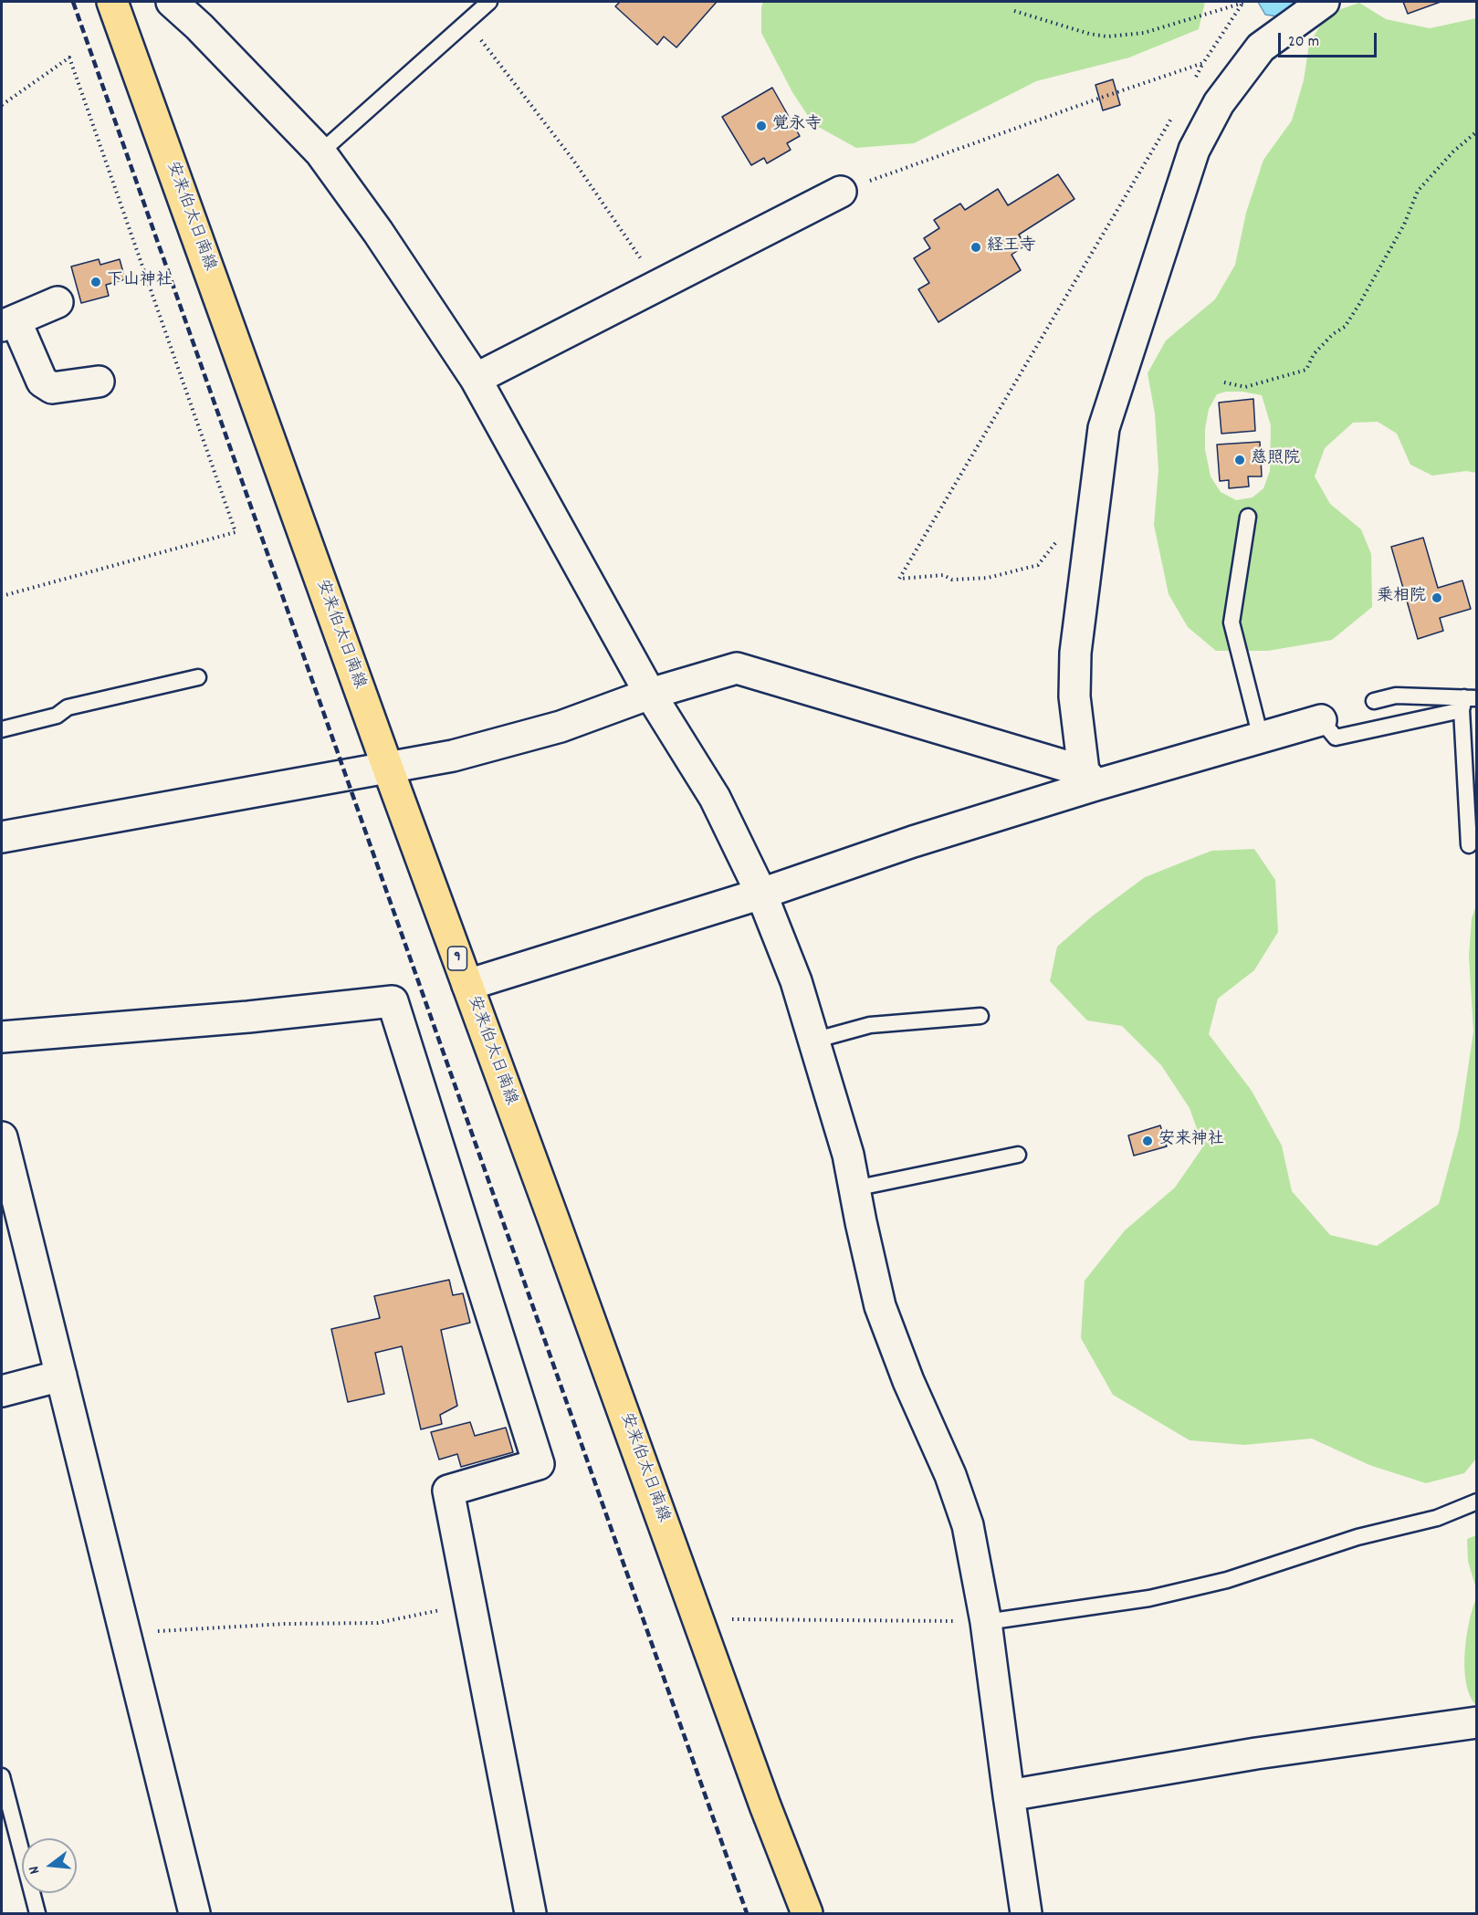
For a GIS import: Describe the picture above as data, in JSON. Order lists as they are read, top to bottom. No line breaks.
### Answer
{"streets":{"main road":["安来伯太日南線","9"]},"places":["覚永寺","経王寺","下山神社","慈照院","乗相院","安来神社"],"scale_bar":"20 m","north":"left"}
